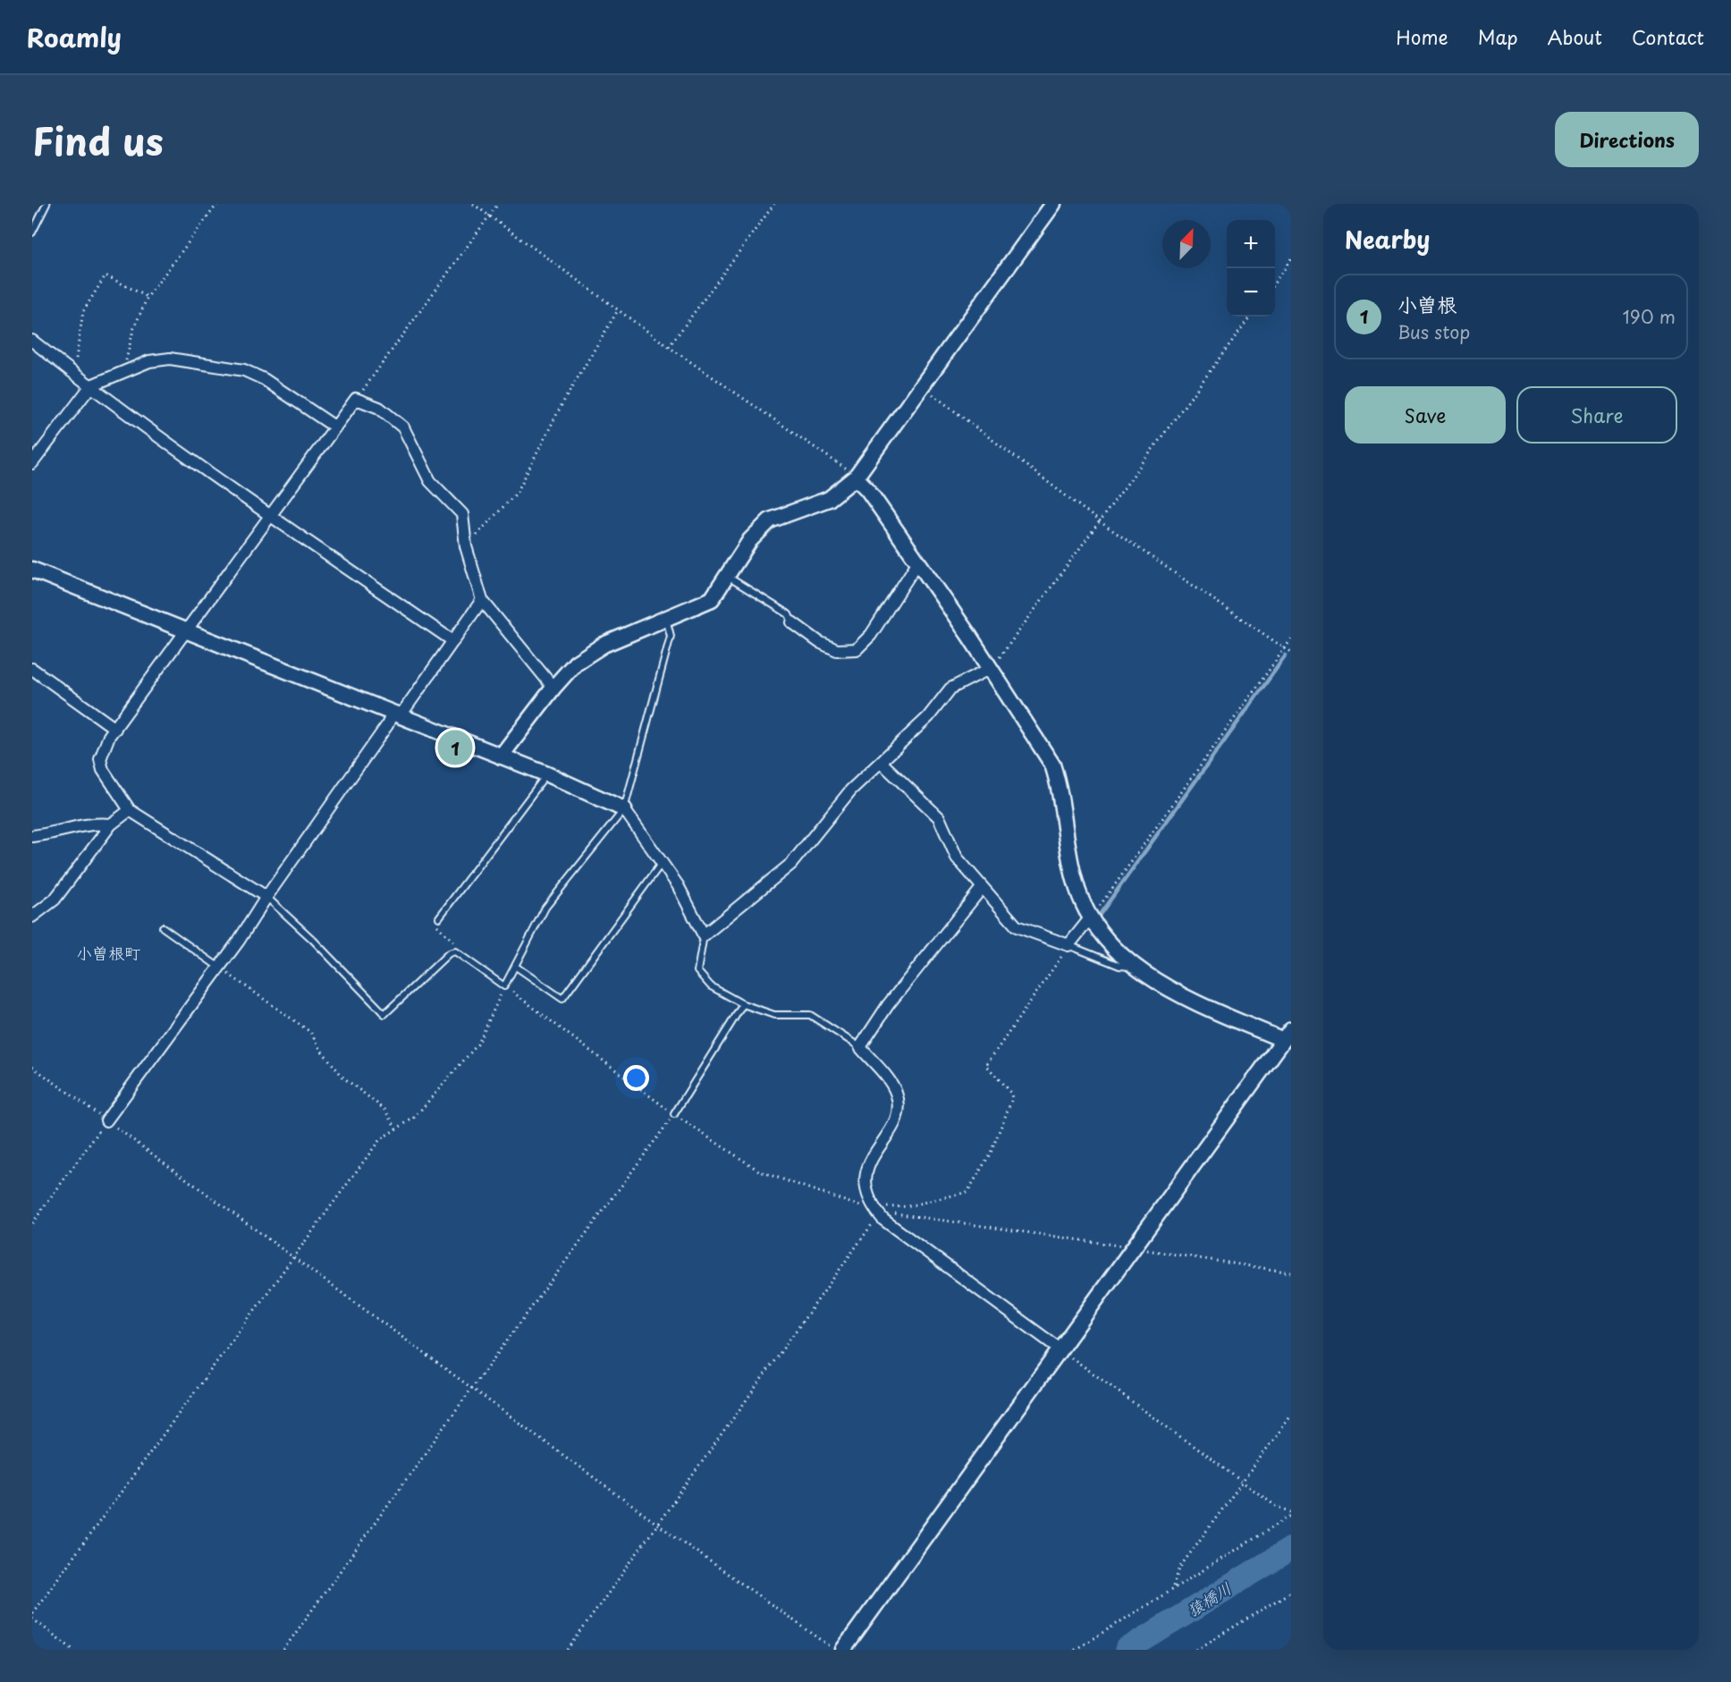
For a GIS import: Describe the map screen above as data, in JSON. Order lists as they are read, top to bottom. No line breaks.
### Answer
{"districts":["小曽根町"],"water":["猿橋川"],"north":"top right","page":{"header":"Roamly","nav":["Home","Map","About","Contact"],"title":"Find us","buttons":["Directions",["Save","Share"]],"heading":"Nearby","map_buttons":["+","−"],"list":[{"mark":"1","name":"小曽根","note":"Bus stop","value":"190 m"}],"pins":"1"}}
